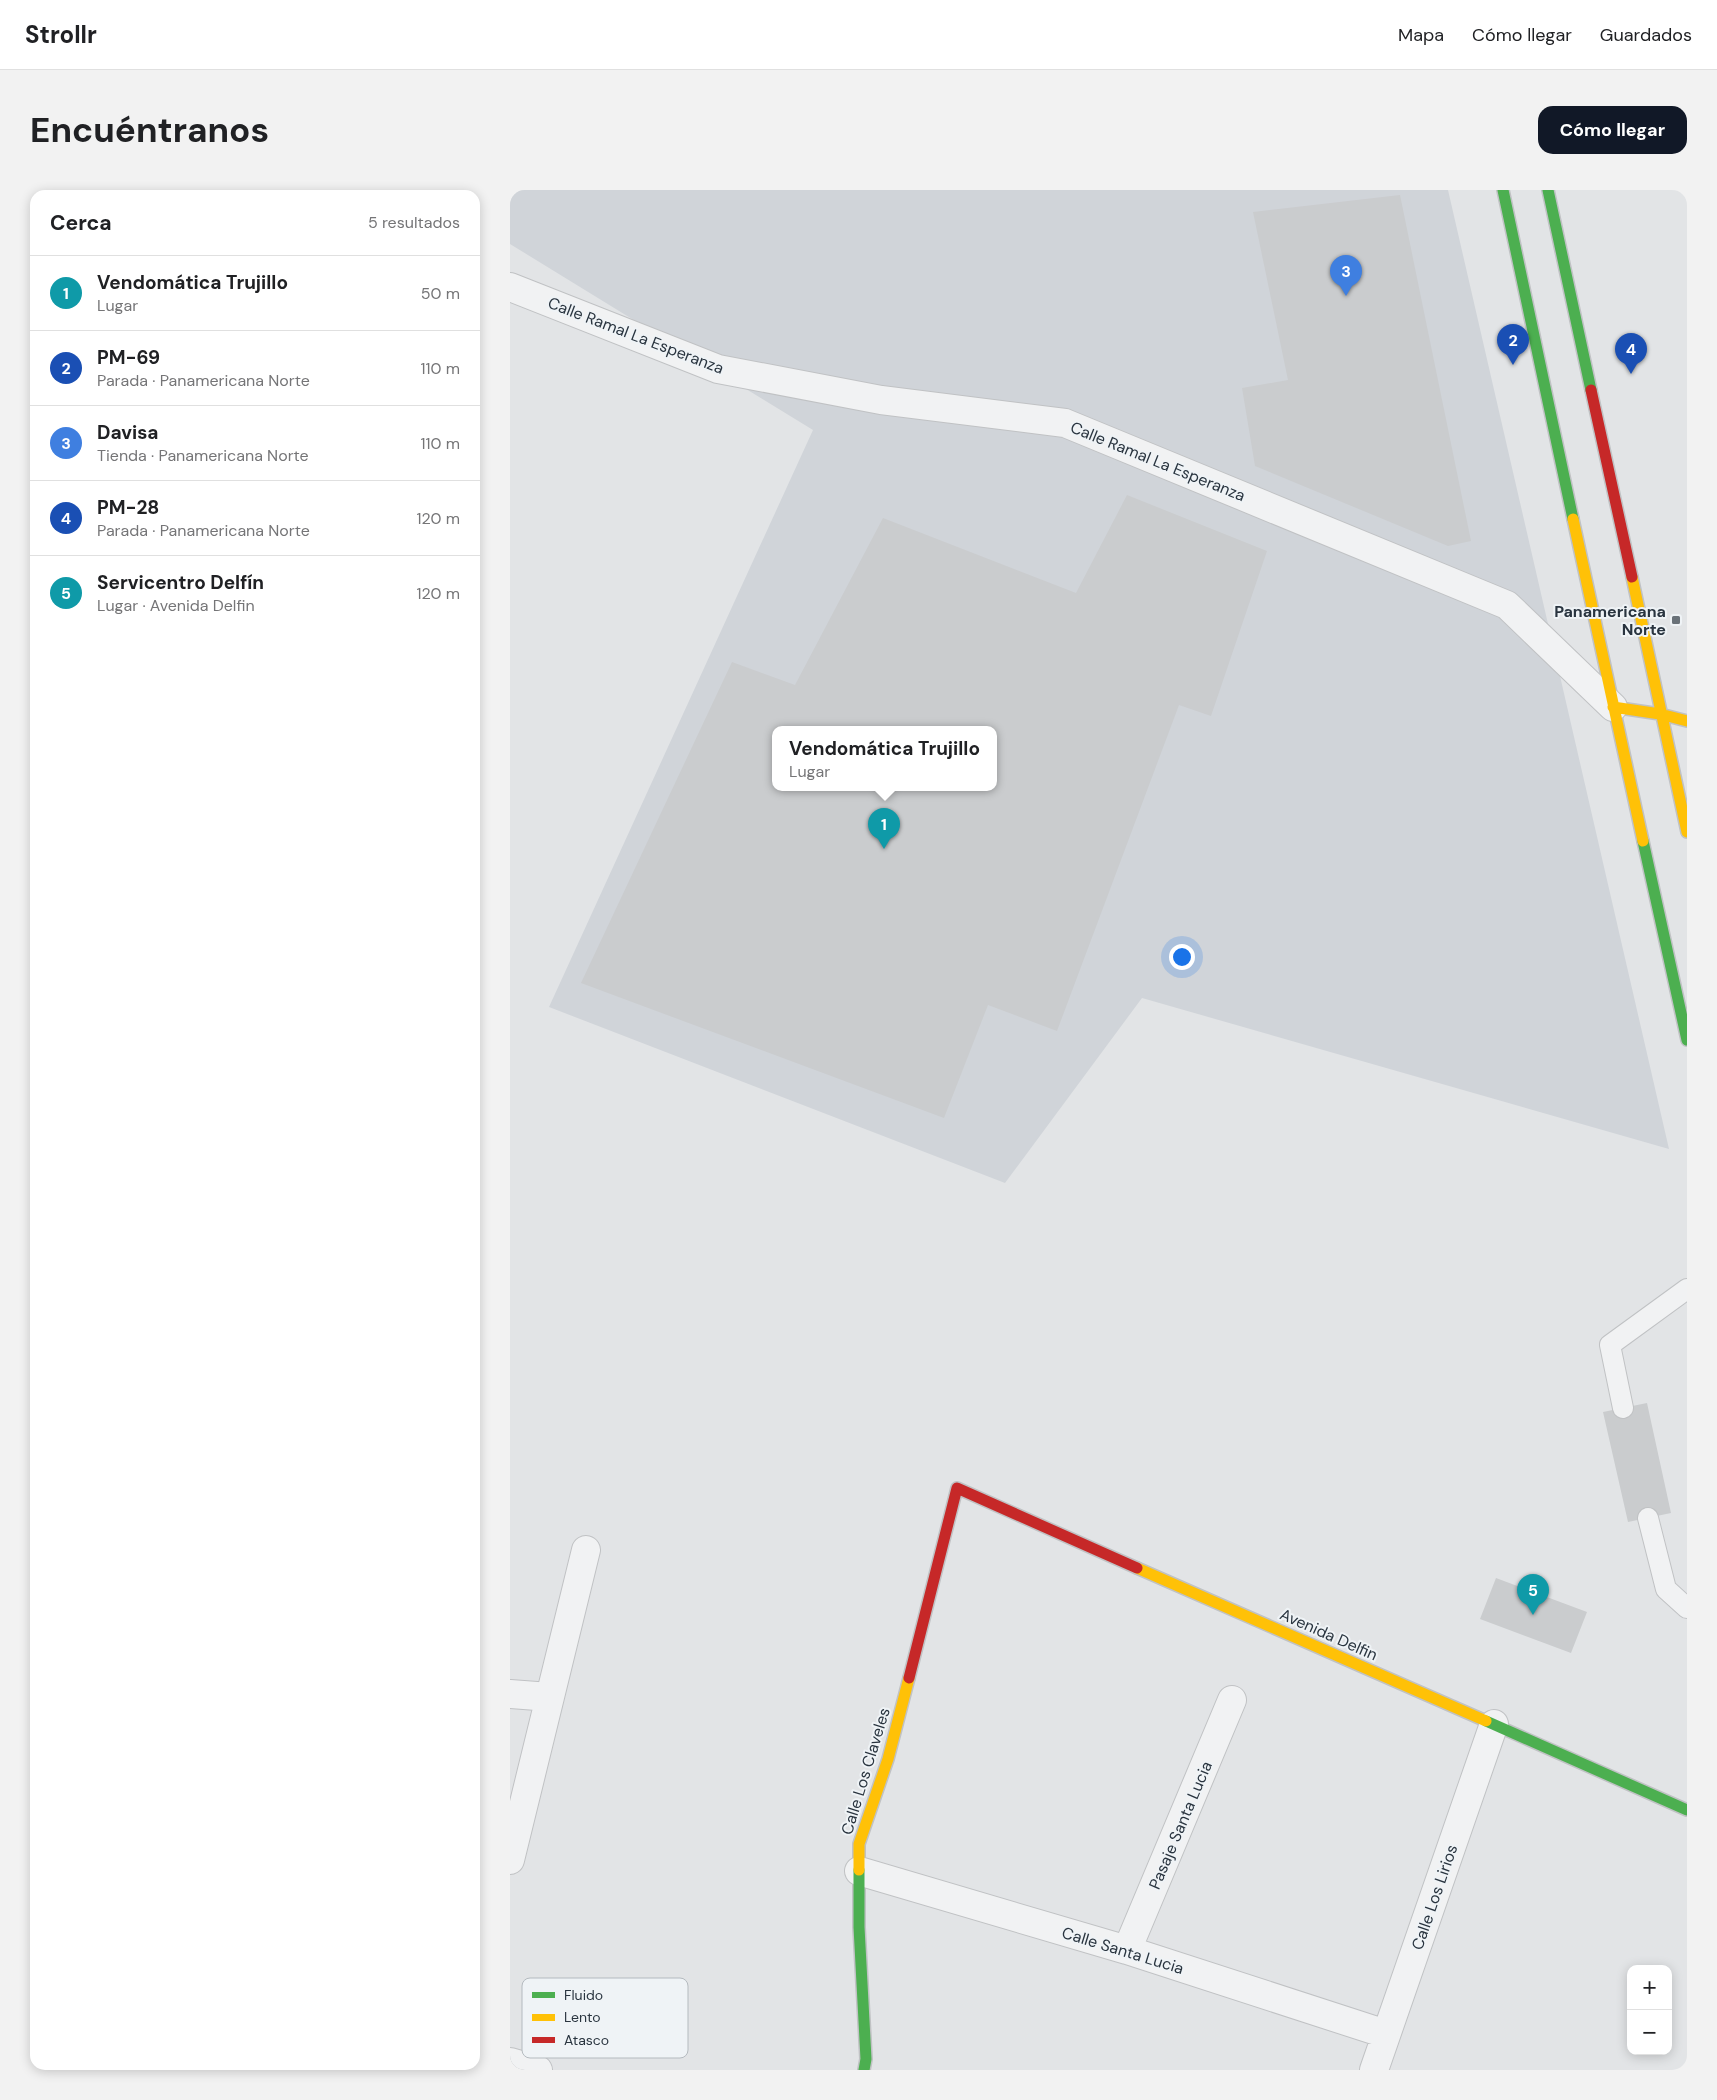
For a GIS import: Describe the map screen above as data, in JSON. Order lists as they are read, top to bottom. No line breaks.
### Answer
{"streets":{"main road":["Avenida Delfin","Calle Los Claveles"],"street":["Calle Ramal La Esperanza","Pasaje Santa Lucia","Calle Los Lirios","Calle Santa Lucia"]},"crossings":[["Avenida Delfin","Calle Los Claveles"],["Avenida Delfin","Calle Los Lirios"],["Calle Los Claveles","Calle Santa Lucia"],["Pasaje Santa Lucia","Calle Santa Lucia"],["Calle Los Lirios","Calle Santa Lucia"]],"places":{"transit":["Panamericana Norte"]},"legend":["Fluido","Lento","Atasco"],"page":{"header":"Strollr","nav":["Mapa","Cómo llegar","Guardados"],"buttons":"Cómo llegar","title":"Encuéntranos","heading":["Cerca","5 resultados"],"list":[{"mark":"1","name":"Vendomática Trujillo","note":"Lugar","value":"50 m"},{"mark":"2","name":"PM-69","note":"Parada · Panamericana Norte","value":"110 m"},{"mark":"3","name":"Davisa","note":"Tienda · Panamericana Norte","value":"110 m"},{"mark":"4","name":"PM-28","note":"Parada · Panamericana Norte","value":"120 m"},{"mark":"5","name":"Servicentro Delfín","note":"Lugar · Avenida Delfin","value":"120 m"}],"pins":["3","2","4","1","5"],"popup":["Vendomática Trujillo","Lugar"],"map_buttons":["+","−"]}}
